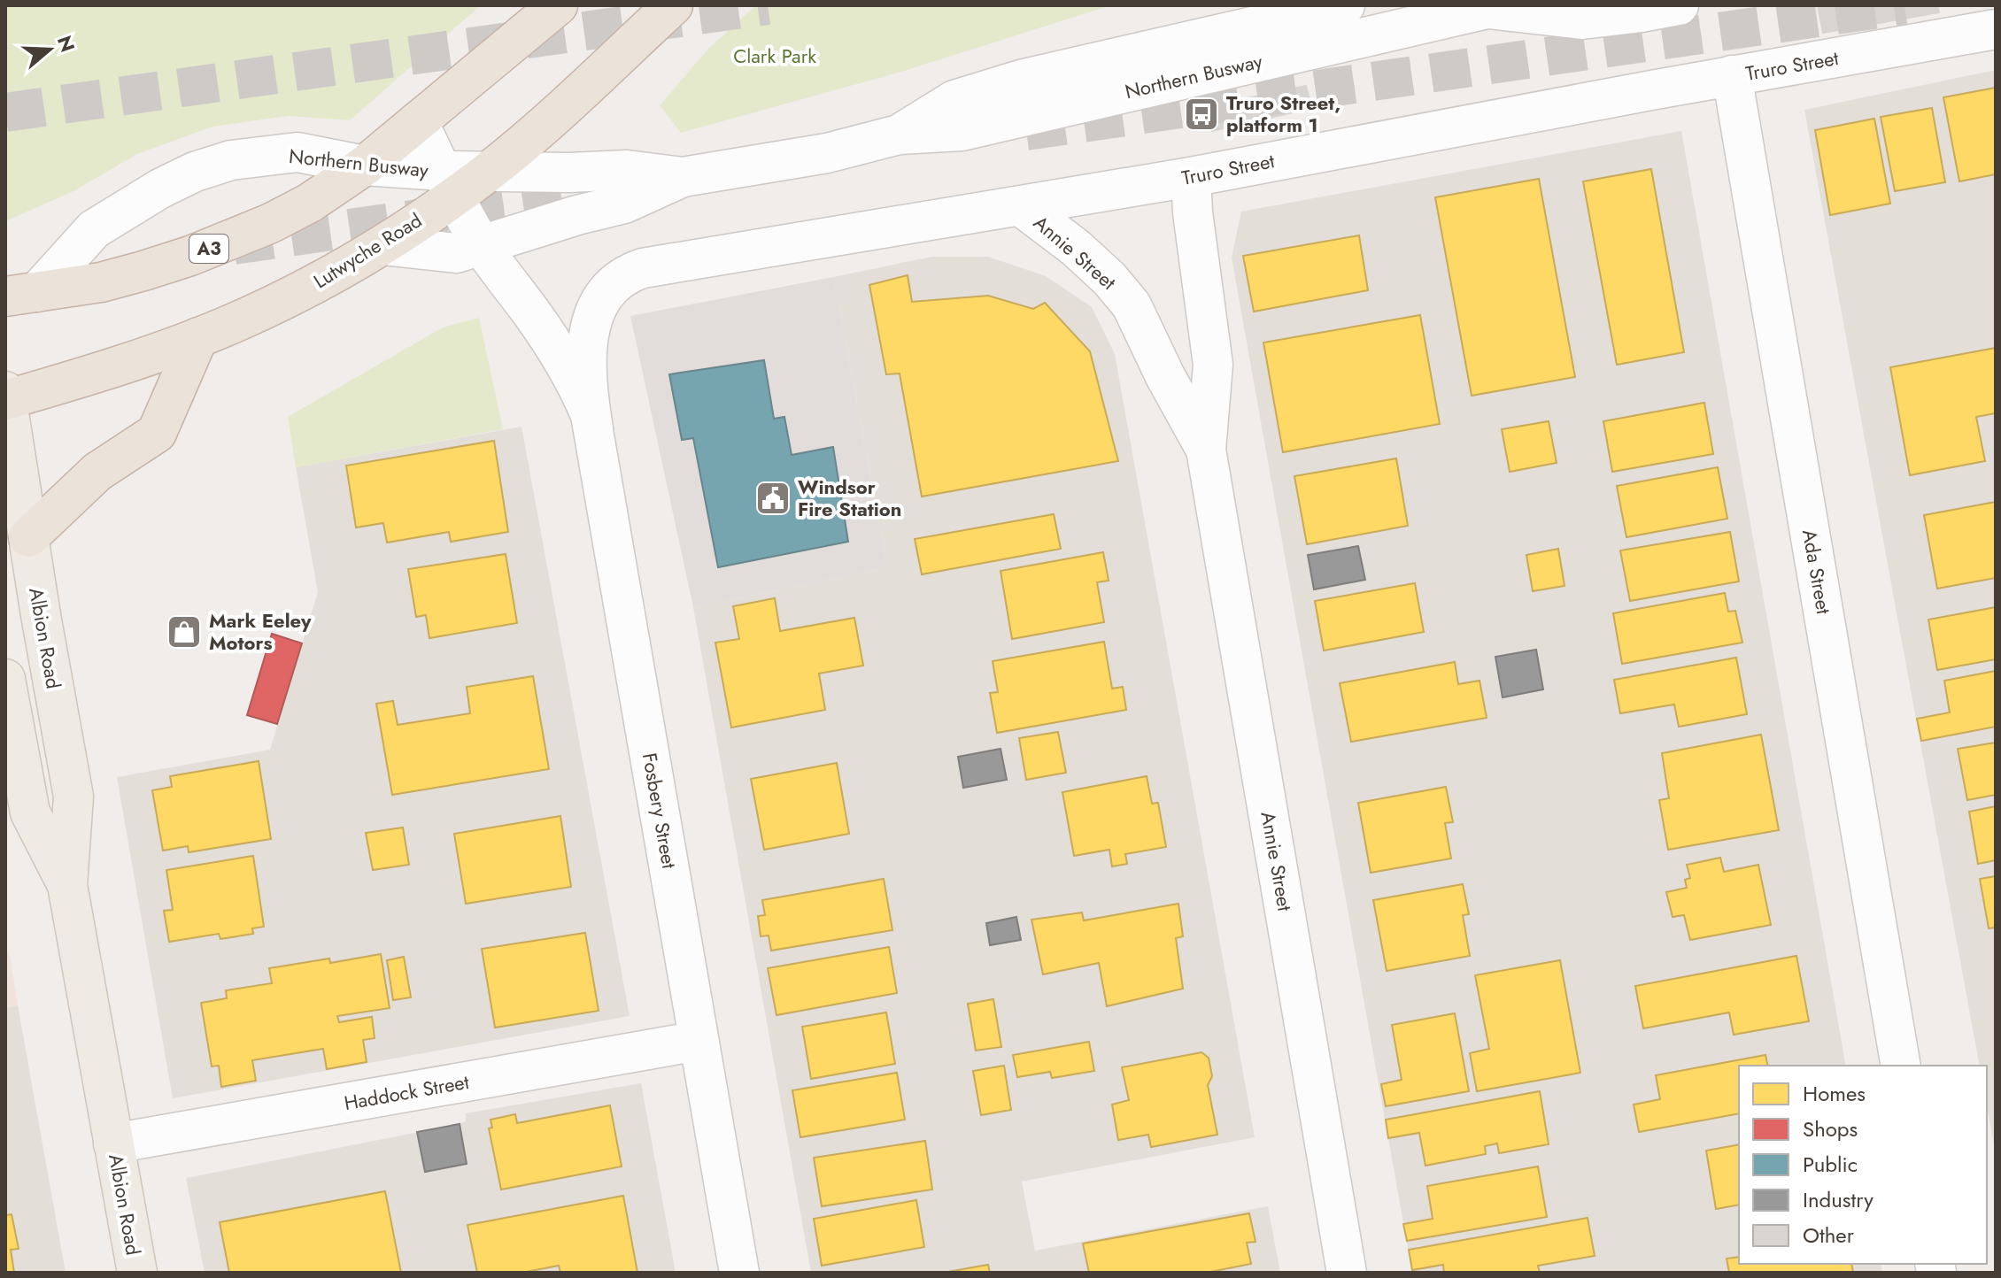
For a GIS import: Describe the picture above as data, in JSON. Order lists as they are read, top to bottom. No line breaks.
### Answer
{"streets":{"highway":["A3","Lutwyche Road"],"main road":["Albion Road"],"street":["Truro Street","Northern Busway","Annie Street","Ada Street","Fosbery Street","Haddock Street"]},"crossings":[["Truro Street","Annie Street"],["Truro Street","Ada Street"],["Truro Street","Fosbery Street"],["Northern Busway","A3"],["Northern Busway","Lutwyche Road"],["Northern Busway","Fosbery Street"],["A3","Fosbery Street"],["Lutwyche Road","Albion Road"],["Lutwyche Road","Fosbery Street"],["Albion Road","Haddock Street"],["Fosbery Street","Haddock Street"]],"parks":["Clark Park"],"places":{"bus stop":["Truro Street, platform 1"],"public building":["Windsor Fire Station"],"shop":["Mark Eeley Motors"]},"legend":["Homes","Shops","Public","Industry","Other"],"north":"right"}
